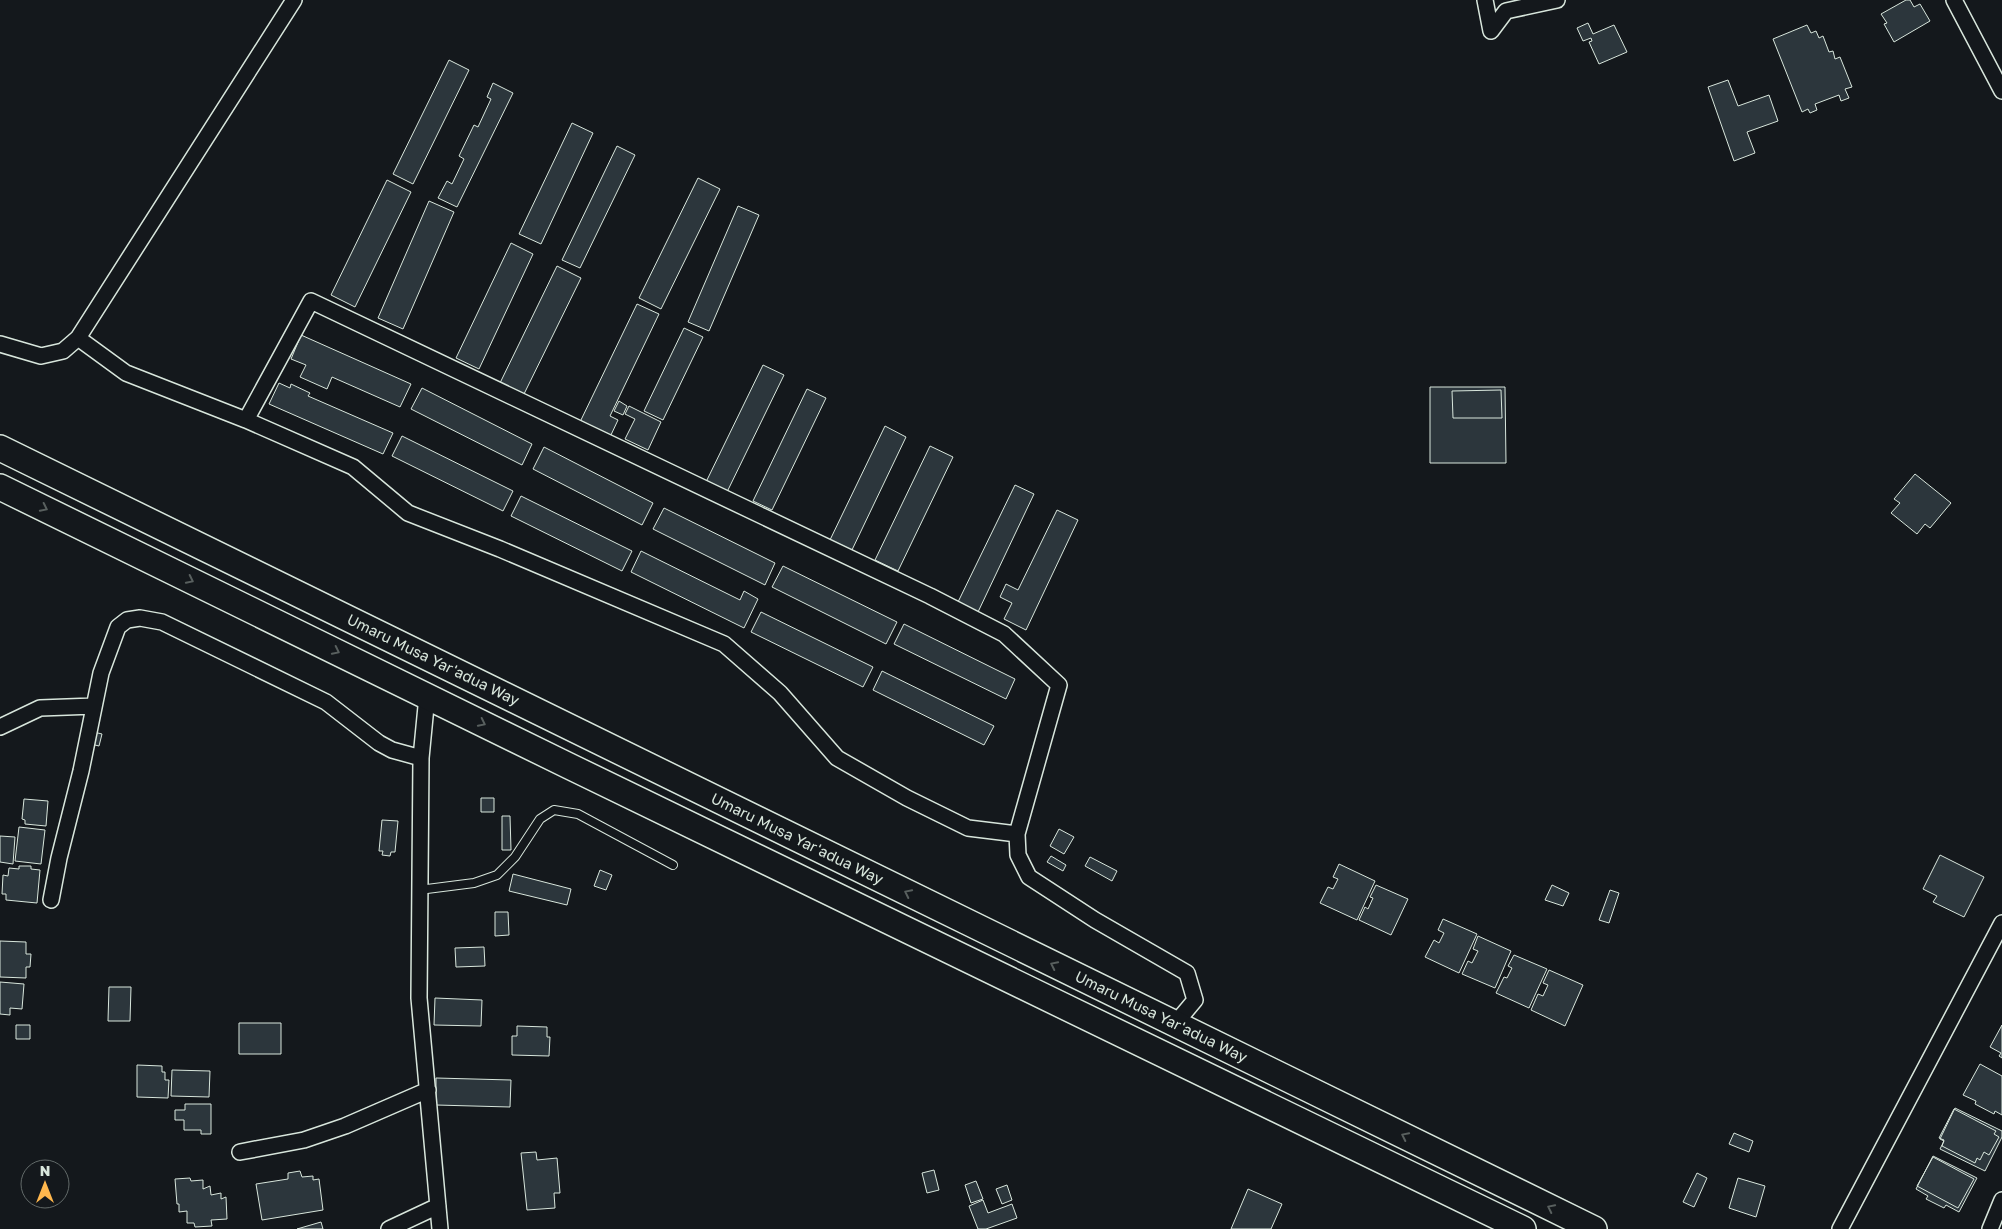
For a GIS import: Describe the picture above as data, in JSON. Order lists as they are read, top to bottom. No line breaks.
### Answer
{"streets":{"main road":["Umaru Musa Yar'adua Way"]},"north":"top"}
